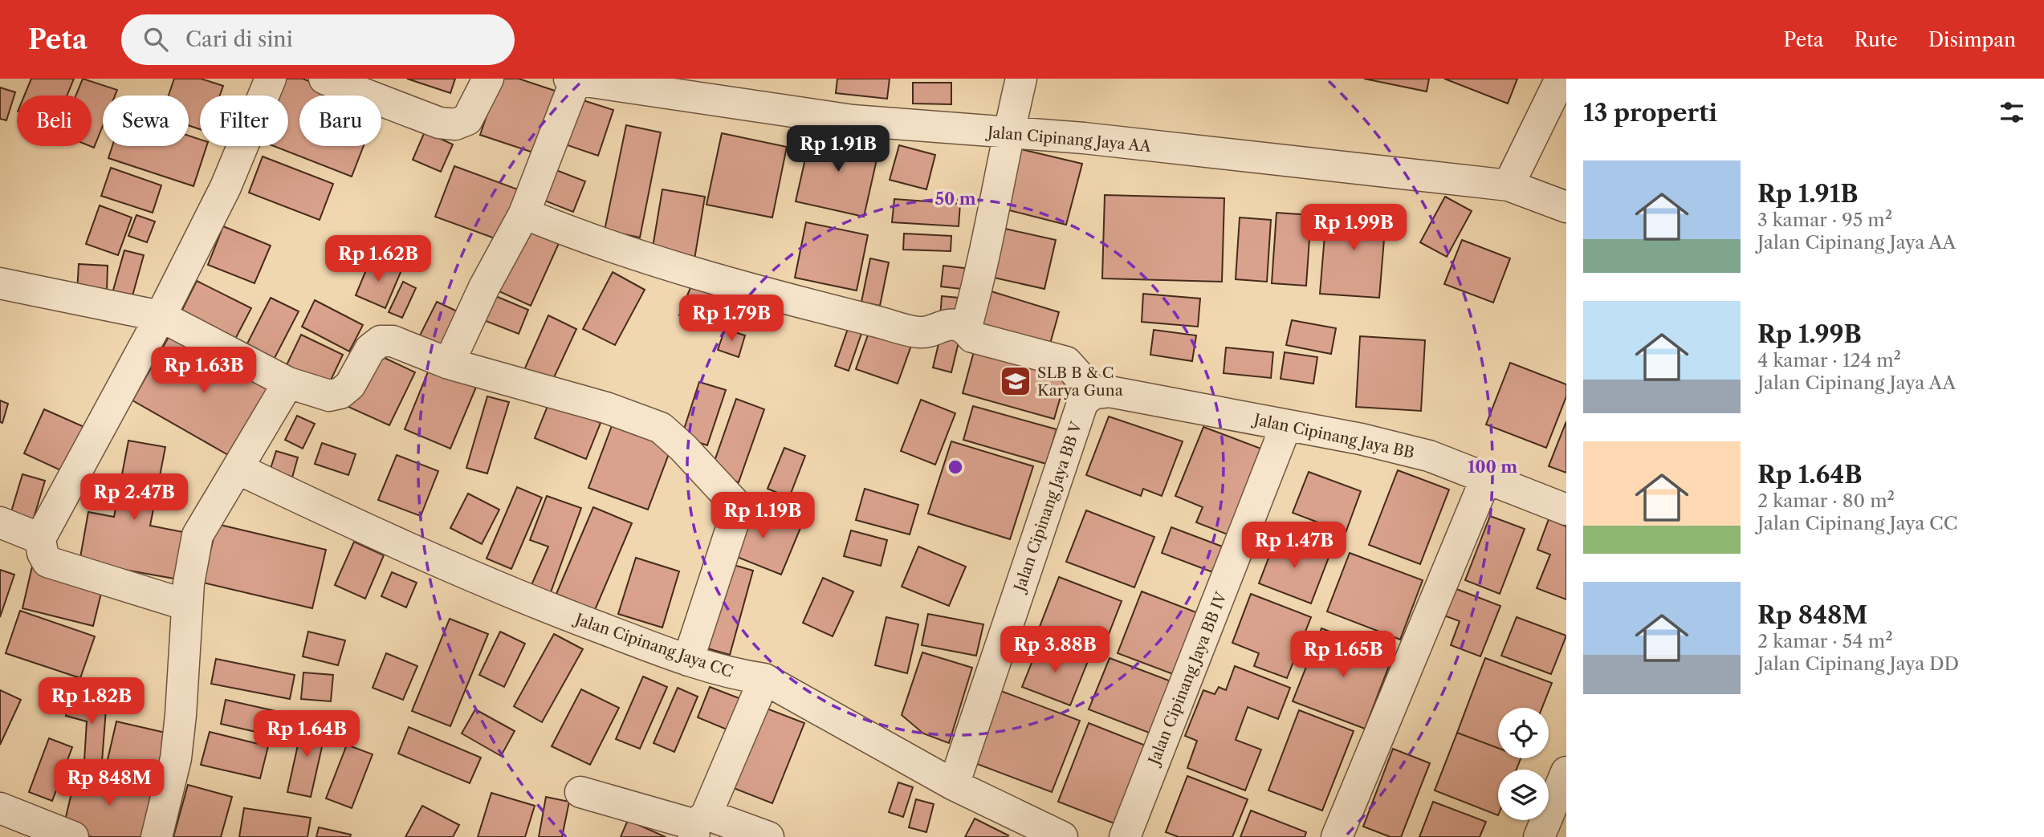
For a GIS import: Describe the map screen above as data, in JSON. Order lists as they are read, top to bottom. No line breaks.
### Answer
{"streets":{"street":["Jalan Cipinang Jaya AA","Jalan Cipinang Jaya BB","Jalan Cipinang Jaya BB V","Jalan Cipinang Jaya CC","Jalan Cipinang Jaya BB IV"]},"crossings":[["Jalan Cipinang Jaya BB","Jalan Cipinang Jaya BB V"],["Jalan Cipinang Jaya BB","Jalan Cipinang Jaya BB IV"],["Jalan Cipinang Jaya BB V","Jalan Cipinang Jaya CC"]],"places":{"school or university":["SLB B & C Karya Guna"]},"page":{"header":"Peta","search":"Cari di sini","nav":["Peta","Rute","Disimpan"],"heading":"13 properti","chip":["Beli","Sewa","Filter","Baru"],"price":["Rp 1.91B","Rp 1.99B","Rp 1.62B","Rp 1.79B","Rp 1.63B","Rp 2.47B","Rp 1.19B","Rp 1.47B","Rp 3.88B","Rp 1.65B","Rp 1.82B","Rp 1.64B","Rp 848M"],"list":[{"name":"Rp 1.91B","note":"3 kamar · 95 m² · Jalan Cipinang Jaya AA"},{"name":"Rp 1.99B","note":"4 kamar · 124 m² · Jalan Cipinang Jaya AA"},{"name":"Rp 1.64B","note":"2 kamar · 80 m² · Jalan Cipinang Jaya CC"},{"name":"Rp 848M","note":"2 kamar · 54 m² · Jalan Cipinang Jaya DD"}]},"rings":["50 m","100 m"]}
